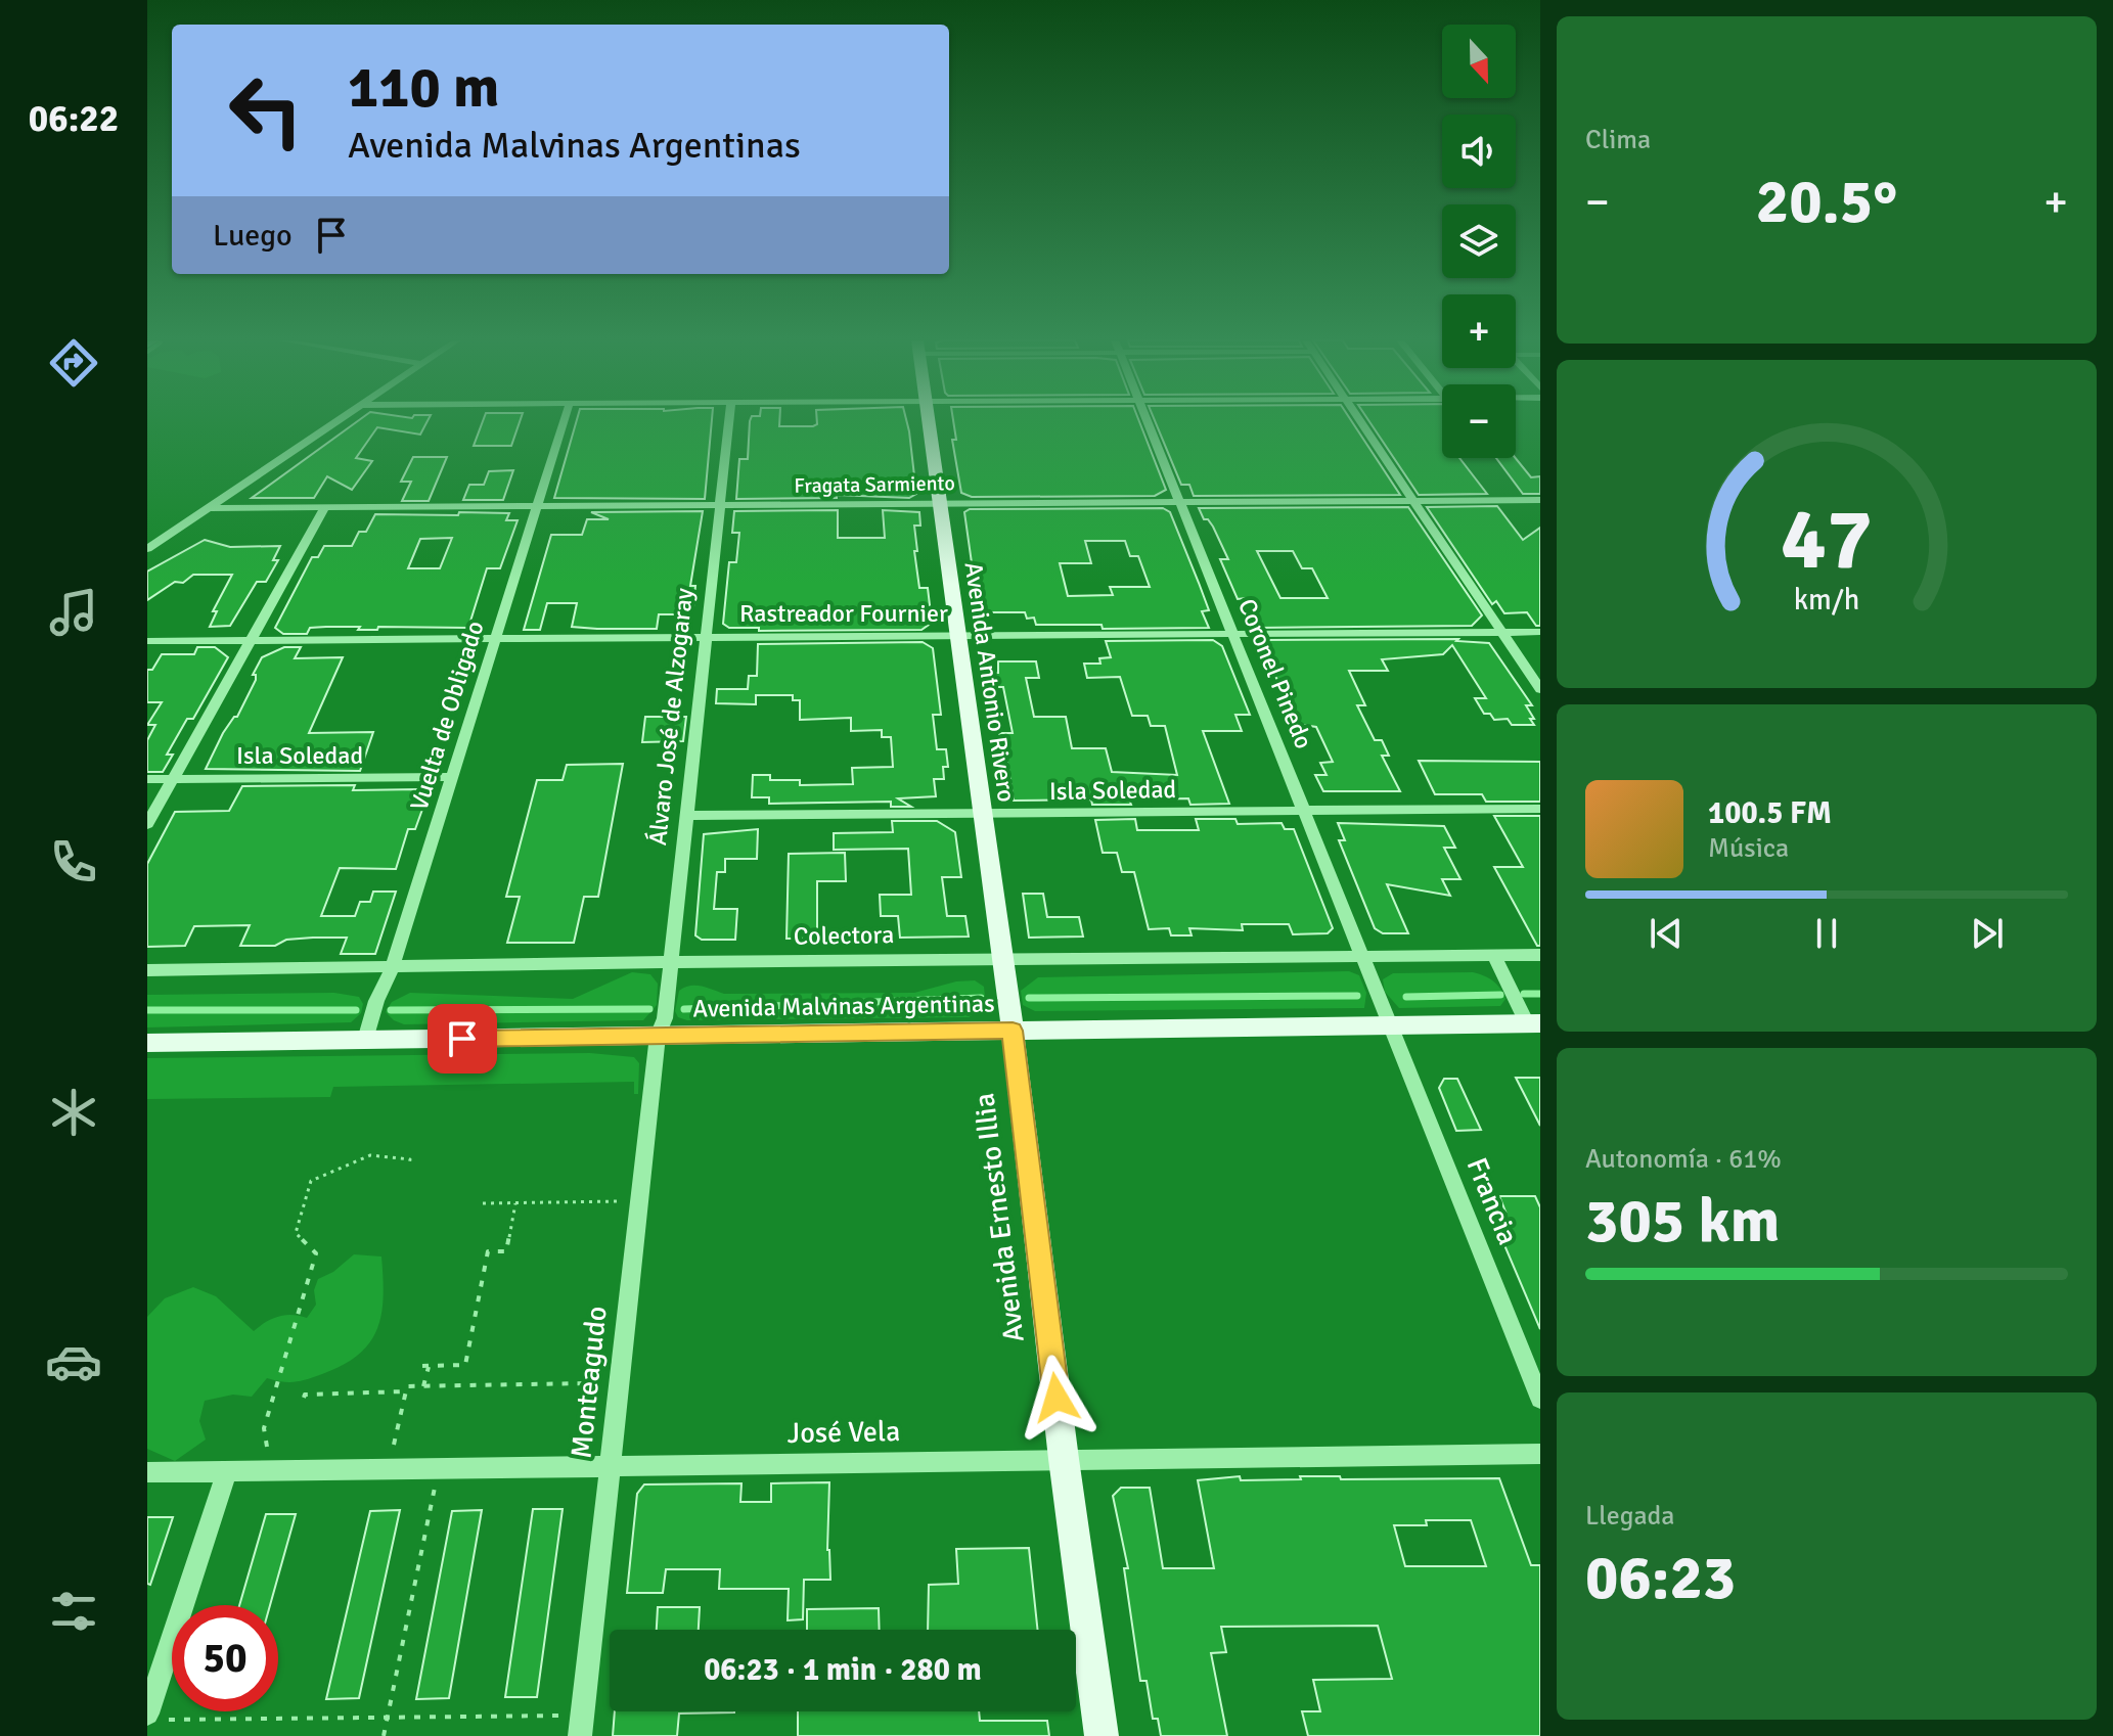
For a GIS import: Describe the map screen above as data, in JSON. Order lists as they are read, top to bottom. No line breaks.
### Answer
{"streets":{"main road":["Avenida Antonio Rivero","Avenida Malvinas Argentinas","Avenida Ernesto Illia"],"street":["Fragata Sarmiento","Rastreador Fournier","Coronel Pinedo","Vuelta de Obligado","Álvaro José de Alzogaray","Isla Soledad","Colectora","Francia","Monteagudo","José Vela"]},"crossings":[["Fragata Sarmiento","Coronel Pinedo"],["Fragata Sarmiento","Avenida Antonio Rivero"],["Fragata Sarmiento","Vuelta de Obligado"],["Fragata Sarmiento","Álvaro José de Alzogaray"],["Rastreador Fournier","Coronel Pinedo"],["Rastreador Fournier","Avenida Antonio Rivero"],["Rastreador Fournier","Vuelta de Obligado"],["Rastreador Fournier","Álvaro José de Alzogaray"],["Coronel Pinedo","Isla Soledad"],["Coronel Pinedo","Colectora"],["Coronel Pinedo","Avenida Malvinas Argentinas"],["Coronel Pinedo","Francia"],["Avenida Antonio Rivero","Isla Soledad"],["Avenida Antonio Rivero","Colectora"],["Avenida Antonio Rivero","Avenida Malvinas Argentinas"],["Avenida Antonio Rivero","Avenida Ernesto Illia"],["Vuelta de Obligado","Isla Soledad"],["Vuelta de Obligado","Colectora"],["Vuelta de Obligado","Avenida Malvinas Argentinas"],["Álvaro José de Alzogaray","Isla Soledad"],["Álvaro José de Alzogaray","Colectora"],["Álvaro José de Alzogaray","Avenida Malvinas Argentinas"],["Álvaro José de Alzogaray","Monteagudo"],["Avenida Malvinas Argentinas","Francia"],["Avenida Malvinas Argentinas","Avenida Ernesto Illia"],["Avenida Malvinas Argentinas","Monteagudo"],["Avenida Ernesto Illia","José Vela"],["Monteagudo","José Vela"]],"north":"bottom","page":{"tabs":"06:22","tile":["Clima",["Autonomía · 61%","305 km"],["Llegada","06:23"]],"map_buttons":["+","−"],"turn":["110 m","Avenida Malvinas Argentinas"],"heat":["−","20.5°","+"],"then":"Luego","song":["100.5 FM","Música"],"limit":"50","trip":"06:23 · 1 min · 280 m","gauge":["47","km/h"]}}
